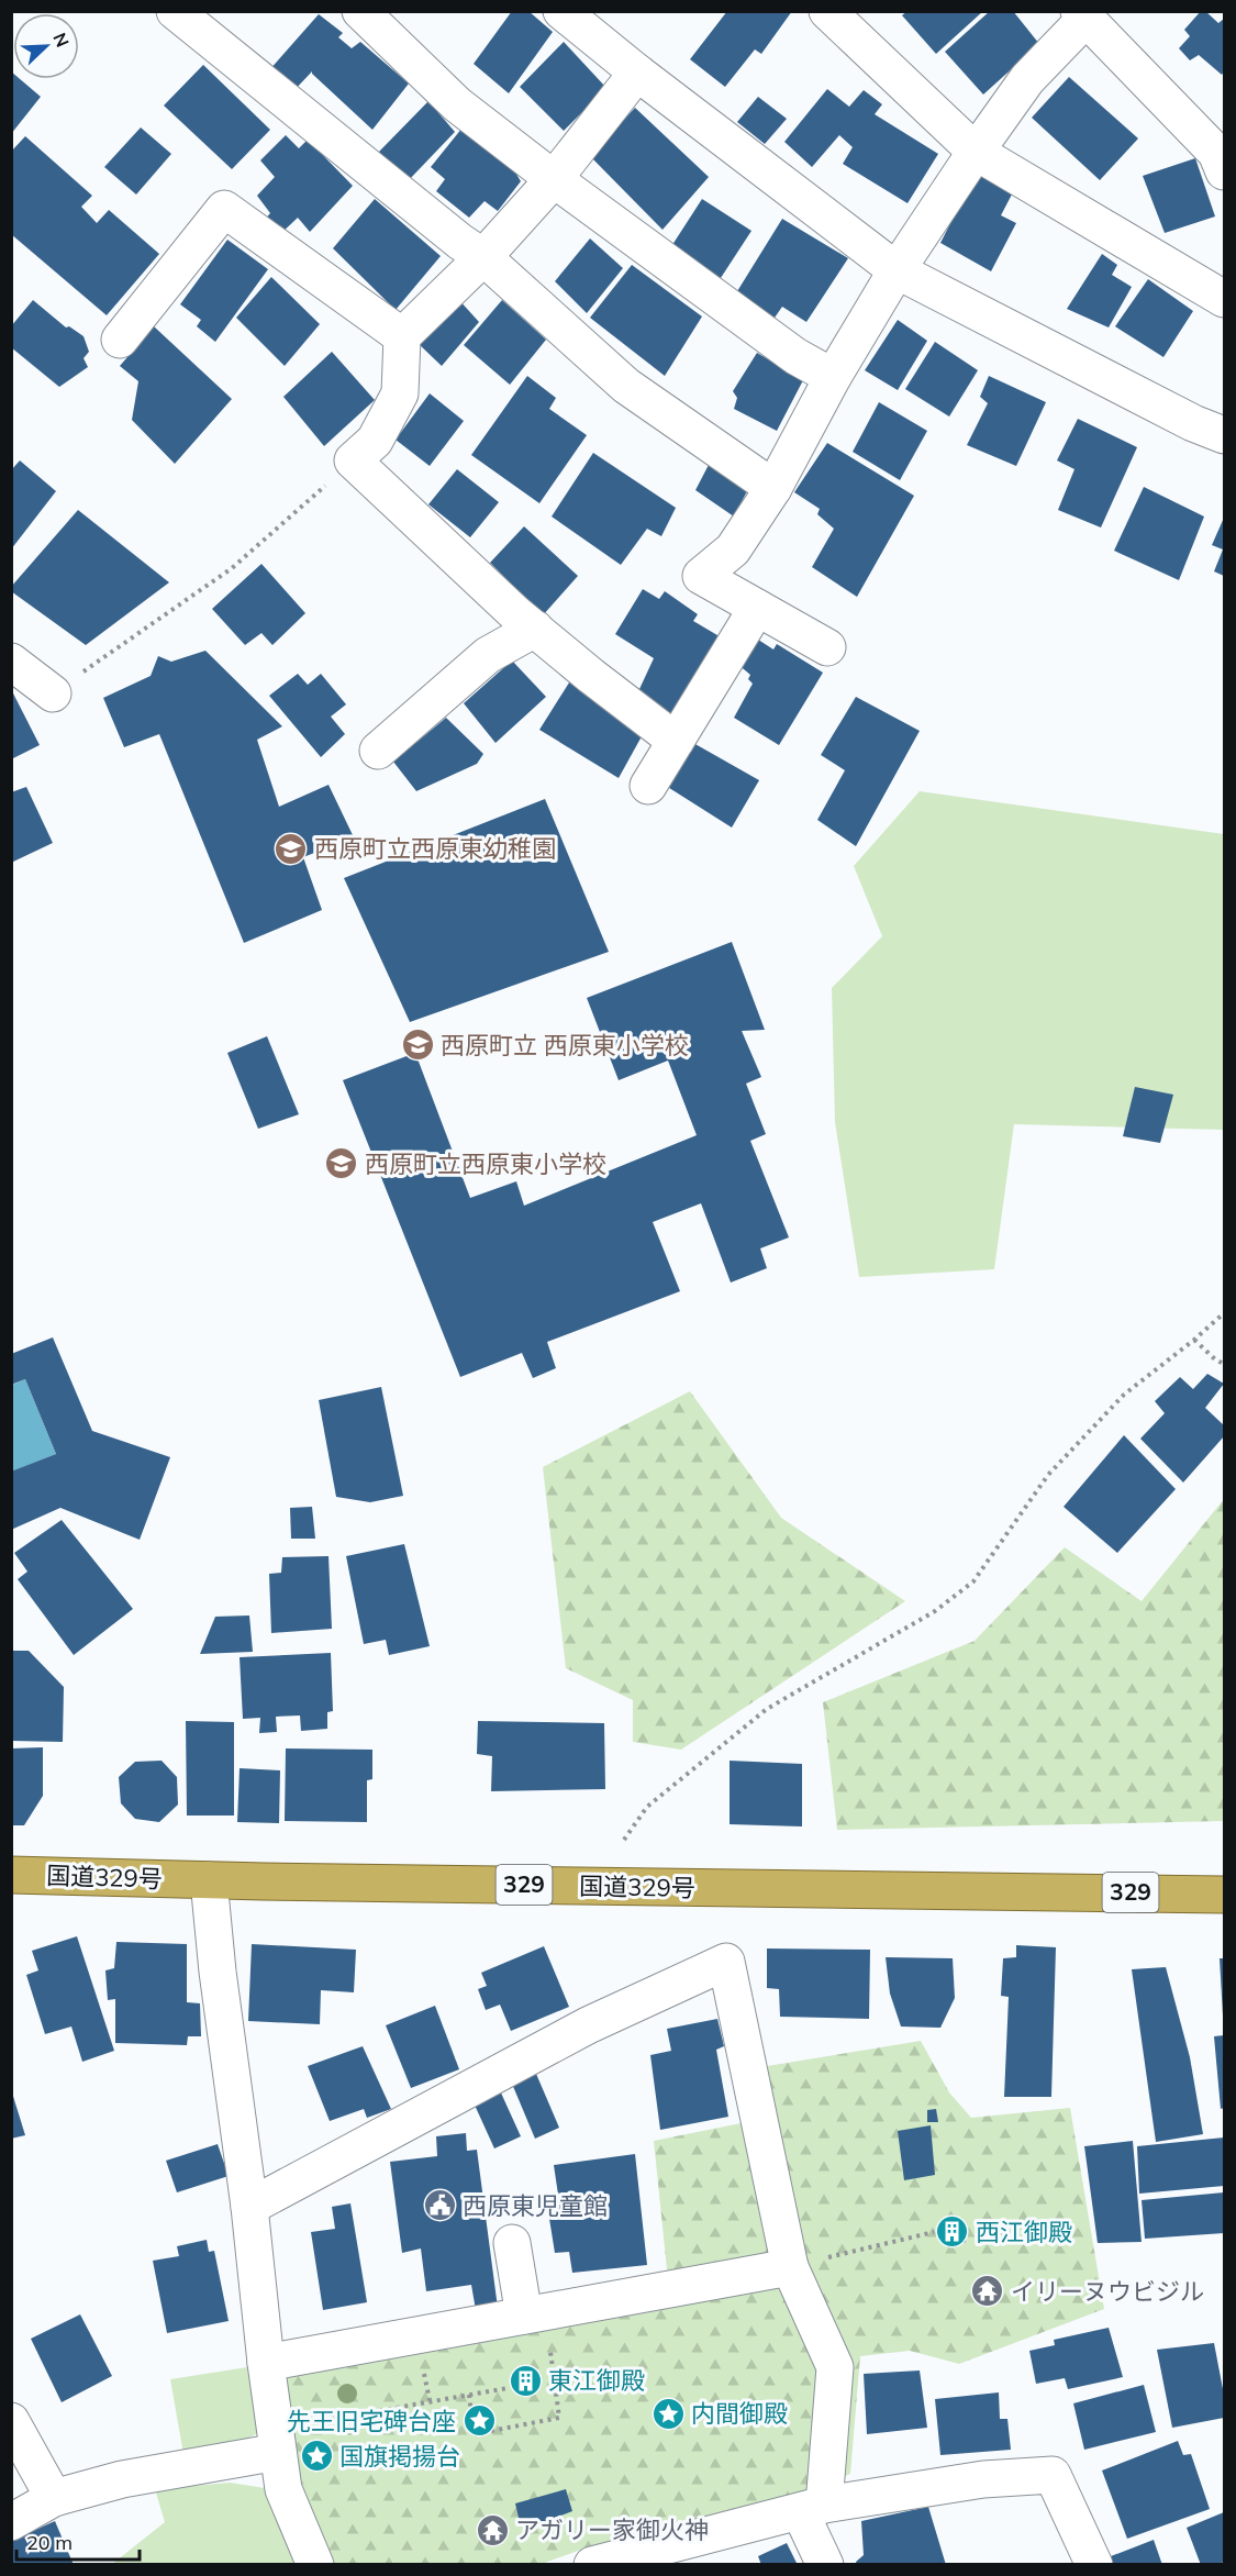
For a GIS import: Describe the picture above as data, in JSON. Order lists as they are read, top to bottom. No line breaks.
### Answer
{"streets":{"highway":["国道329号","329"]},"places":{"school or university":["西原町立西原東幼稚園","西原町立 西原東小学校","西原町立西原東小学校"],"public building":["西原東児童館"],"building":["西江御殿","東江御殿"],"temple":["イリーヌウビジル","アガリー家御火神"],"place":["内間御殿","先王旧宅碑台座","国旗掲揚台"]},"scale_bar":"20 m","north":"top right"}
